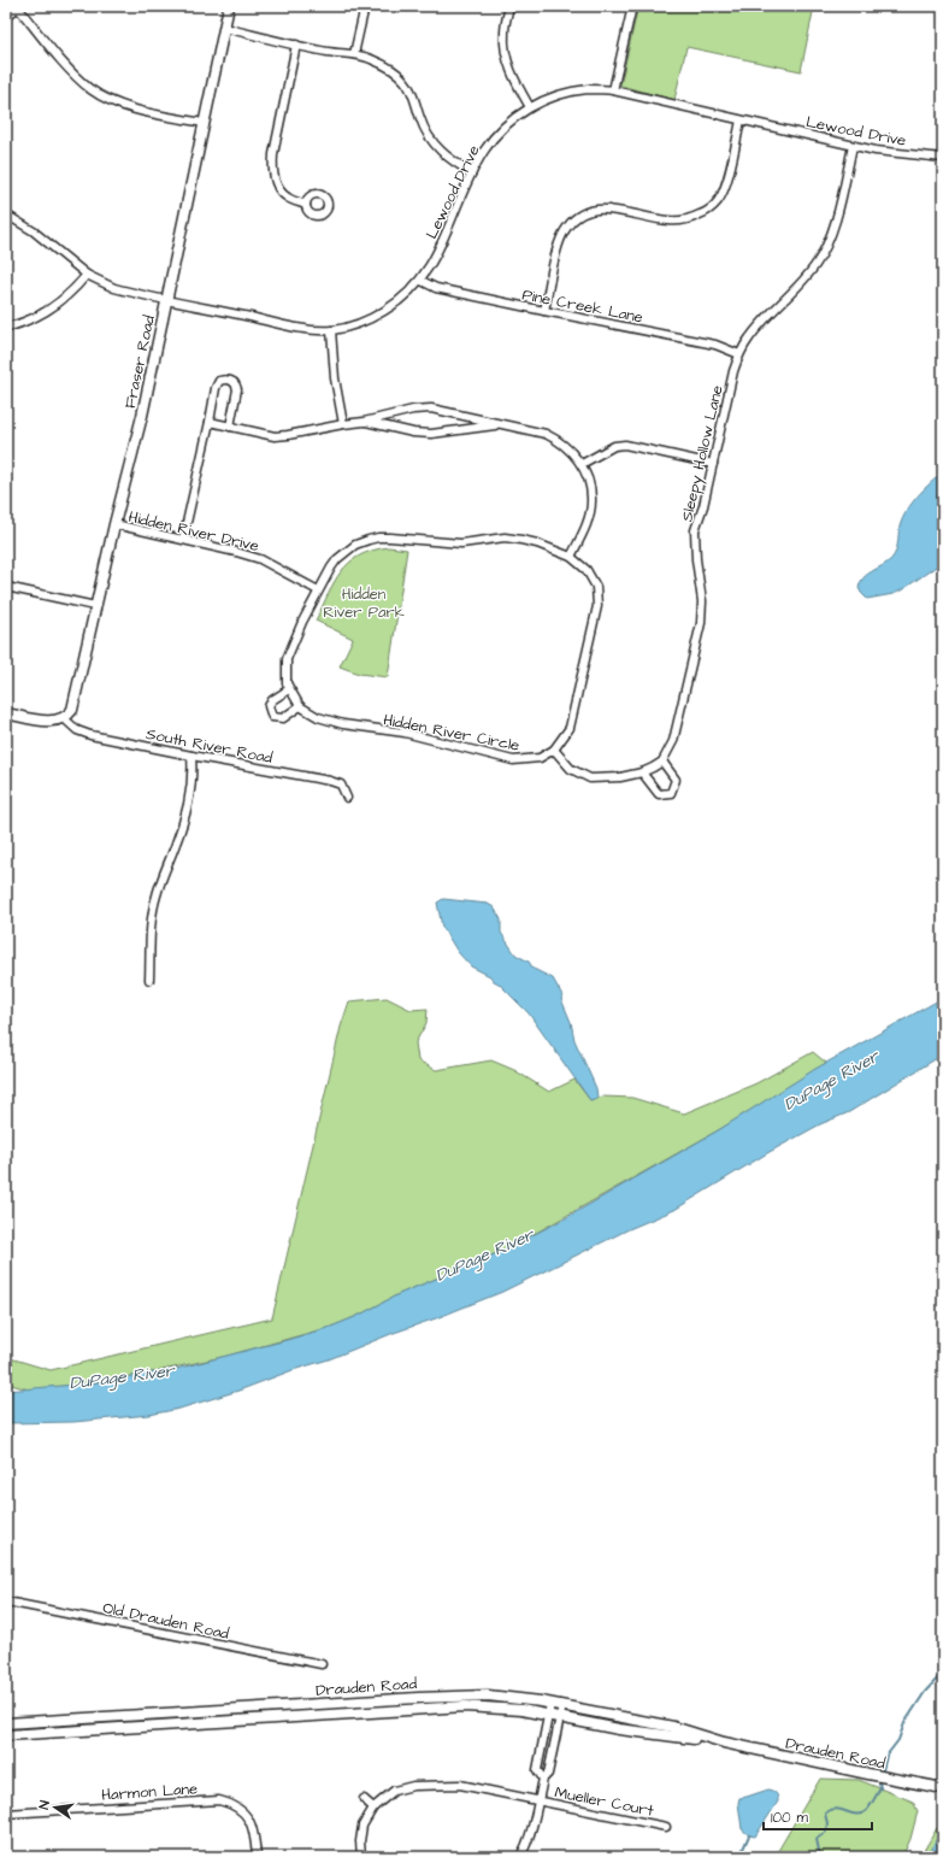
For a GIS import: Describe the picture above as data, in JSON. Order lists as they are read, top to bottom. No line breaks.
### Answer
{"streets":{"street":["Lewood Drive","Pine Creek Lane","Fraser Road","Sleepy Hollow Lane","Hidden River Drive","Hidden River Circle","South River Road","Old Drauden Road","Drauden Road","Harmon Lane","Mueller Court"]},"crossings":[["Lewood Drive","Pine Creek Lane"],["Lewood Drive","Fraser Road"],["Lewood Drive","Sleepy Hollow Lane"],["Pine Creek Lane","Sleepy Hollow Lane"],["Fraser Road","Hidden River Drive"],["Fraser Road","South River Road"],["Hidden River Drive","Hidden River Circle"]],"water":["DuPage River"],"parks":["Hidden River Park"],"scale_bar":"100 m","north":"left"}
